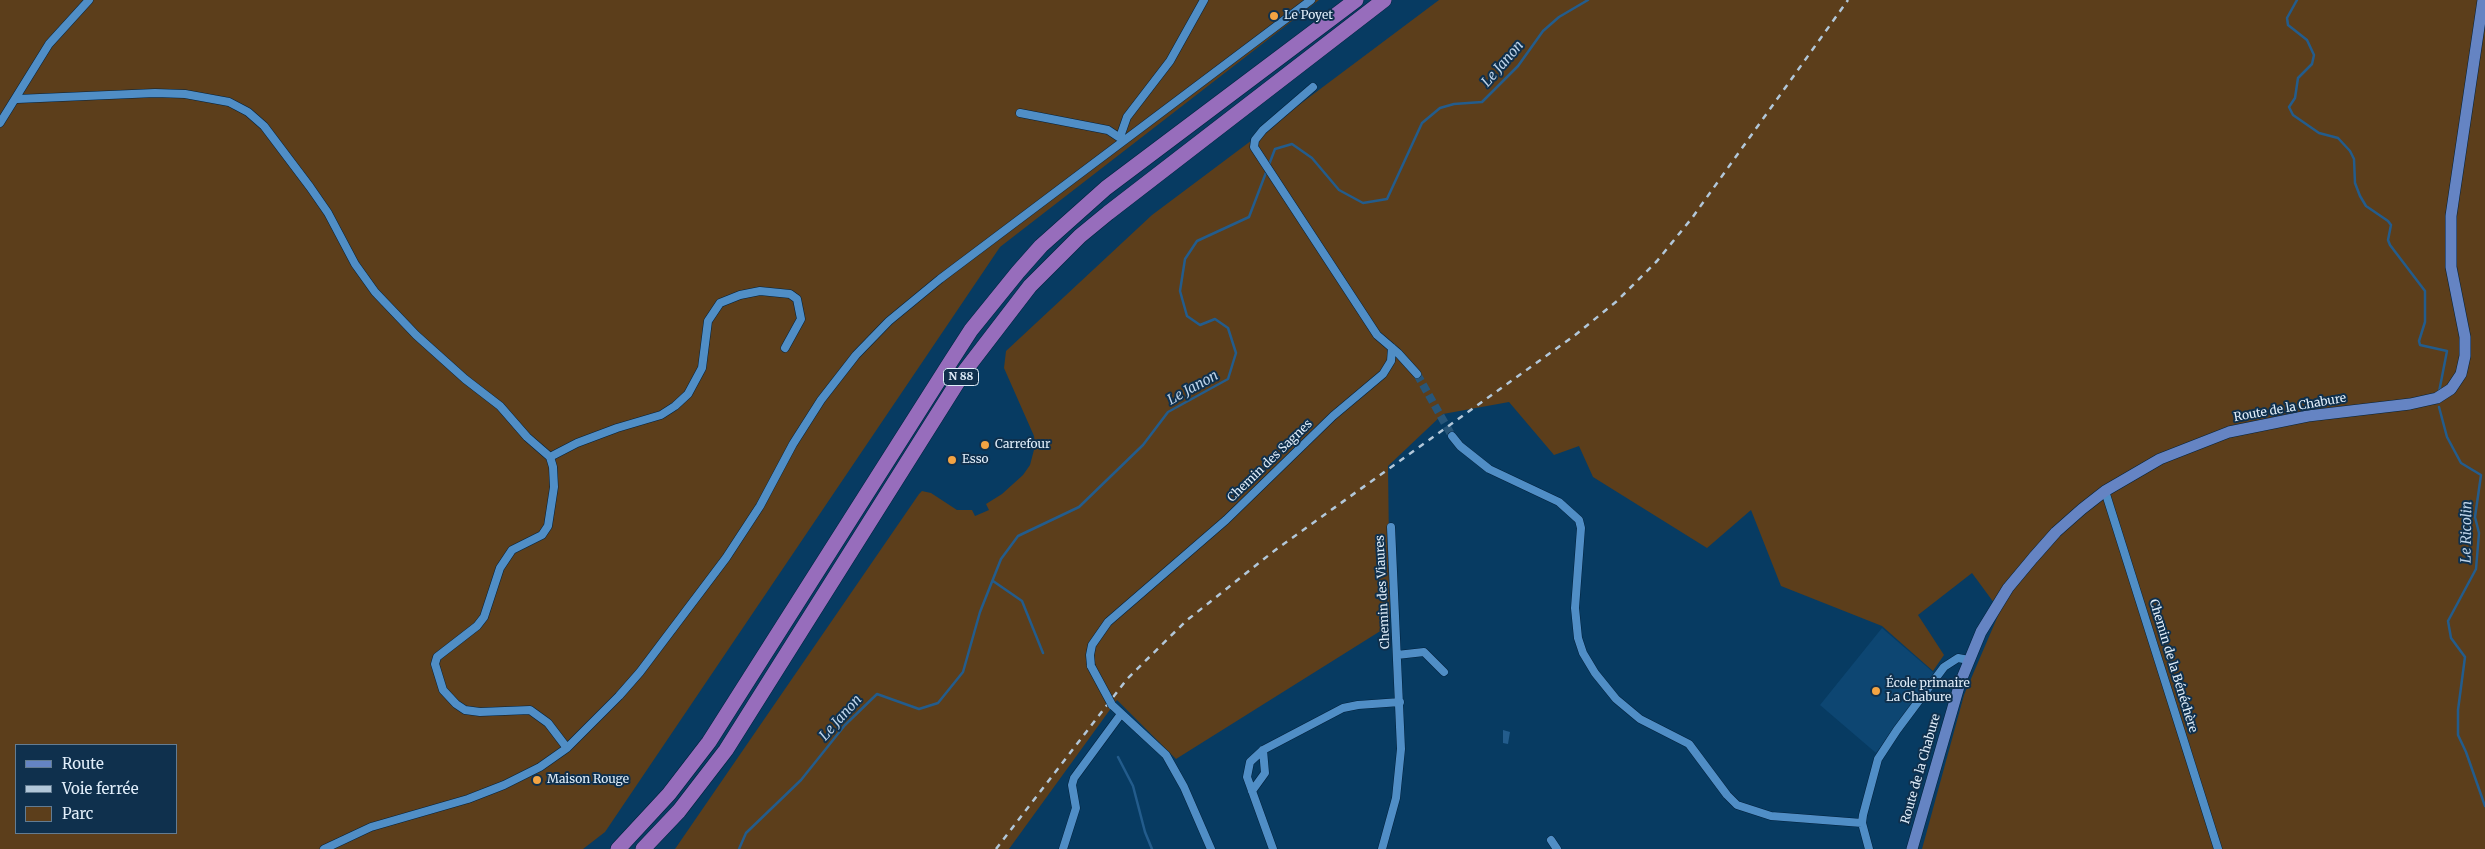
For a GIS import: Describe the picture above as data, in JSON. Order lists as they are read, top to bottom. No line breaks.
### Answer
{"streets":{"highway":["N 88"],"main road":["Route de la Chabure"],"street":["Chemin des Sagnes","Chemin des Viaures","Chemin de la Bénéchère"]},"crossings":[["Route de la Chabure","Chemin de la Bénéchère"]],"water":["Le Janon","Le Ricolin"],"places":["Le Poyet","Carrefour","Esso","École primaire La Chabure","Maison Rouge"],"legend":["Route","Voie ferrée","Parc"]}
